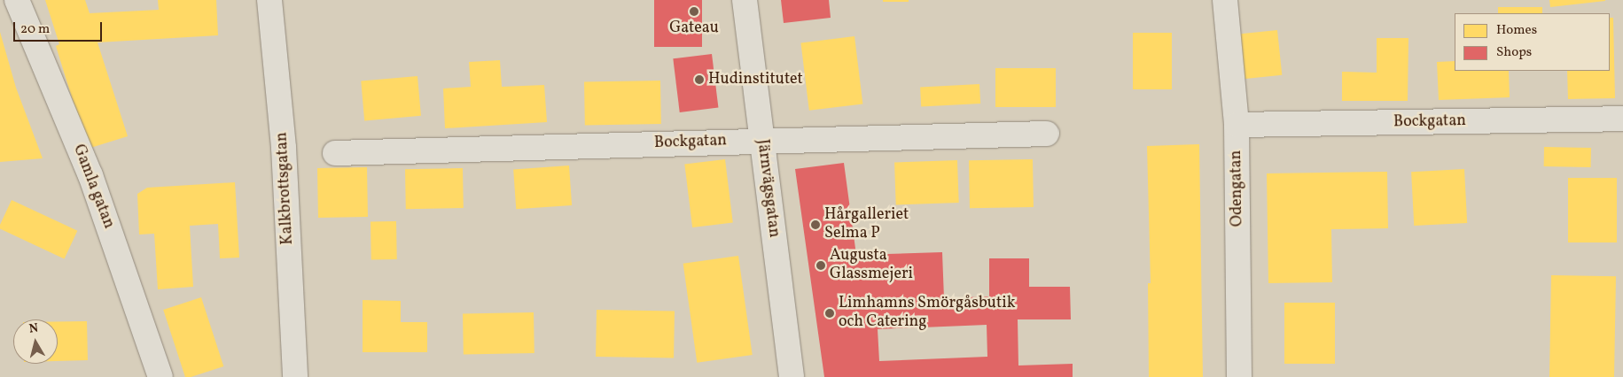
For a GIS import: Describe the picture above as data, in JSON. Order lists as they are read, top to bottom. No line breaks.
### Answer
{"streets":{"street":["Bockgatan","Gamla gatan","Kalkbrottsgatan","Järnvägsgatan","Odengatan"]},"crossings":[["Bockgatan","Järnvägsgatan"],["Bockgatan","Odengatan"]],"places":["Gateau","Hudinstitutet","Hårgalleriet Selma P","Augusta Glassmejeri","Limhamns Smörgåsbutik och Catering"],"legend":["Homes","Shops"],"scale_bar":"20 m","north":"top"}
